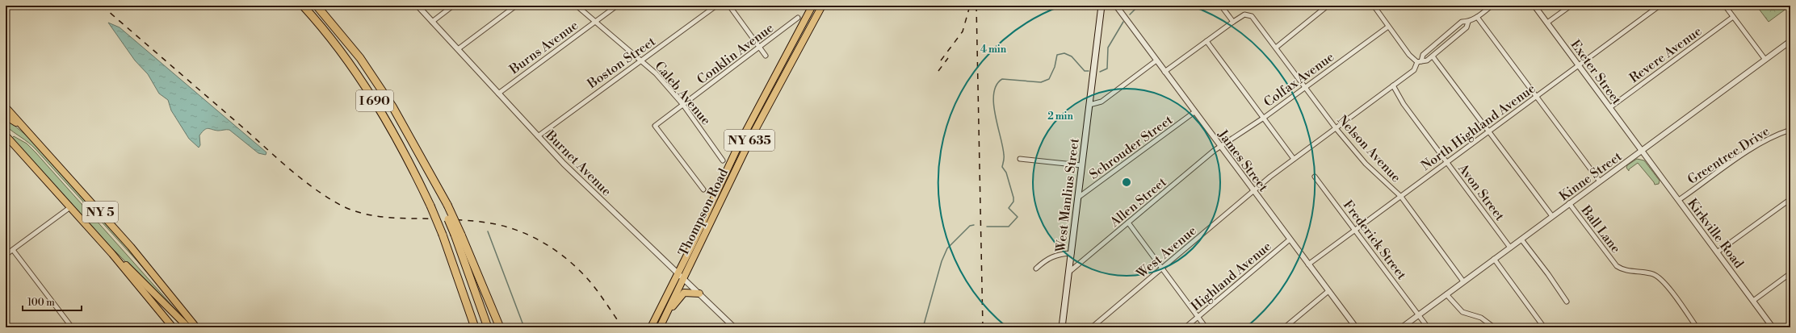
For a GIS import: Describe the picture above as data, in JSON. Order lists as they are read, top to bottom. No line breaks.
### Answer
{"streets":{"highway":["I 690"],"main road":["NY 635","West Manlius Street","NY 5","Thompson Road"],"street":["Burns Avenue","Conklin Avenue","Revere Avenue","Boston Street","Exeter Street","Colfax Avenue","Caleb Avenue","North Highland Avenue","Schrouder Street","Nelson Avenue","Greentree Drive","James Street","Burnet Avenue","Kinne Street","Avon Street","Allen Street","Ball Lane","Kirkville Road","Frederick Street","West Avenue","Highland Avenue"]},"crossings":[["Burns Avenue","Caleb Avenue"],["Burns Avenue","Burnet Avenue"],["Conklin Avenue","Caleb Avenue"],["Revere Avenue","Exeter Street"],["Boston Street","Caleb Avenue"],["Boston Street","Burnet Avenue"],["Exeter Street","North Highland Avenue"],["Exeter Street","Kinne Street"],["Exeter Street","Kirkville Road"],["Colfax Avenue","Nelson Avenue"],["Colfax Avenue","James Street"],["Colfax Avenue","Allen Street"],["North Highland Avenue","Nelson Avenue"],["North Highland Avenue","James Street"],["North Highland Avenue","Avon Street"],["North Highland Avenue","Frederick Street"],["Schrouder Street","James Street"],["Schrouder Street","West Manlius Street"],["Nelson Avenue","Kinne Street"],["Nelson Avenue","West Avenue"],["Greentree Drive","Kirkville Road"],["James Street","Allen Street"],["James Street","West Avenue"],["James Street","Highland Avenue"],["Burnet Avenue","Thompson Road"],["Kinne Street","Avon Street"],["Kinne Street","Ball Lane"],["Kinne Street","Kirkville Road"],["Kinne Street","Frederick Street"],["Avon Street","West Avenue"],["West Manlius Street","Allen Street"]],"scale_bar":"100 m","rings":["4 min","2 min"]}
